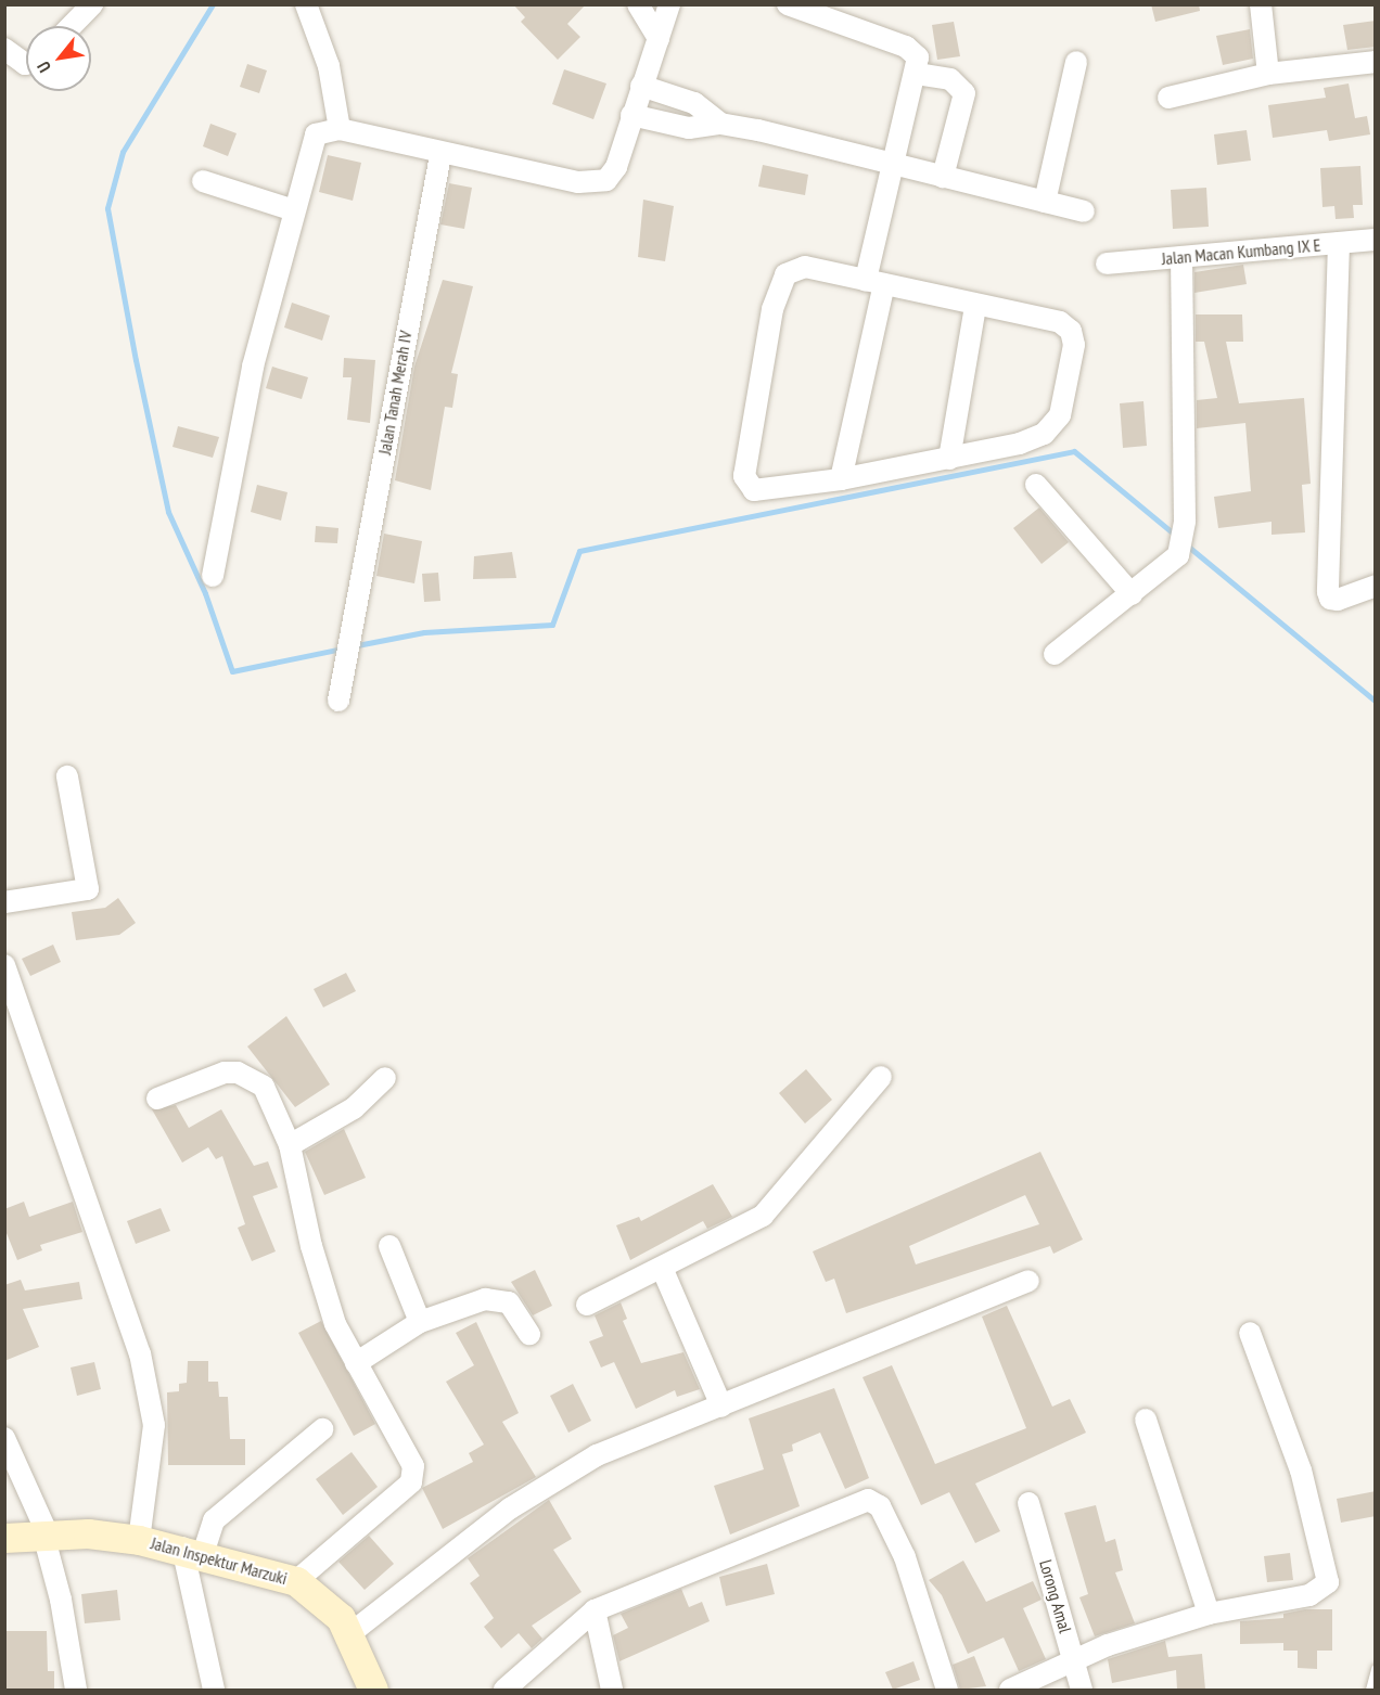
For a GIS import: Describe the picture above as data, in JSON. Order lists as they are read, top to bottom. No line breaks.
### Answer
{"streets":{"street":["Jalan Macan Kumbang IX E","Jalan Tanah Merah IV","Jalan Inspektur Marzuki","Lorong Amal"]},"north":"bottom left"}
